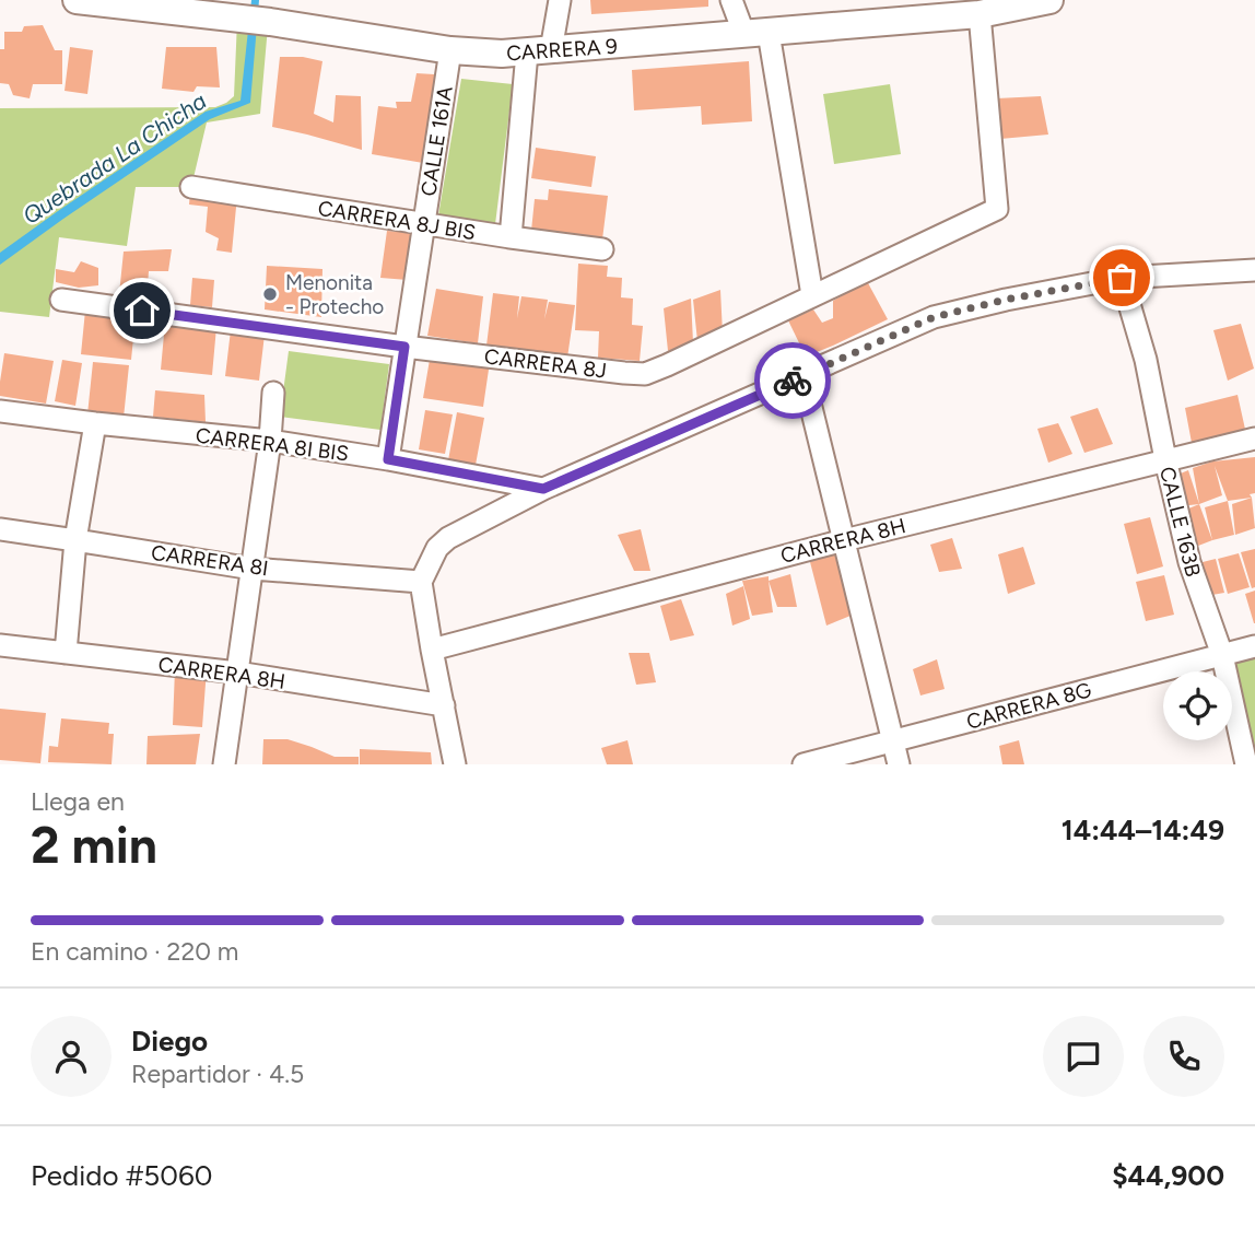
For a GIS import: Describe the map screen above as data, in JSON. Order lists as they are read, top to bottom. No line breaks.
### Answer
{"streets":{"street":["CARRERA 9","CALLE 161A","CARRERA 8J BIS","CARRERA 8J","CARRERA 8I BIS","CALLE 163B","CARRERA 8H","CARRERA 8I","CARRERA 8G"]},"crossings":[["CARRERA 9","CALLE 161A"],["CARRERA 9","CARRERA 8J"],["CALLE 161A","CARRERA 8J BIS"],["CALLE 161A","CARRERA 8J"],["CALLE 161A","CARRERA 8I BIS"],["CALLE 163B","CARRERA 8H"],["CALLE 163B","CARRERA 8G"]],"water":["Quebrada La Chicha"],"places":["Menonita - Protecho"],"page":{"heading":["2 min","Llega en","14:44–14:49"],"panel":["Diego","Repartidor · 4.5","Pedido #5060","$44,900"],"bar":"En camino · 220 m"}}
